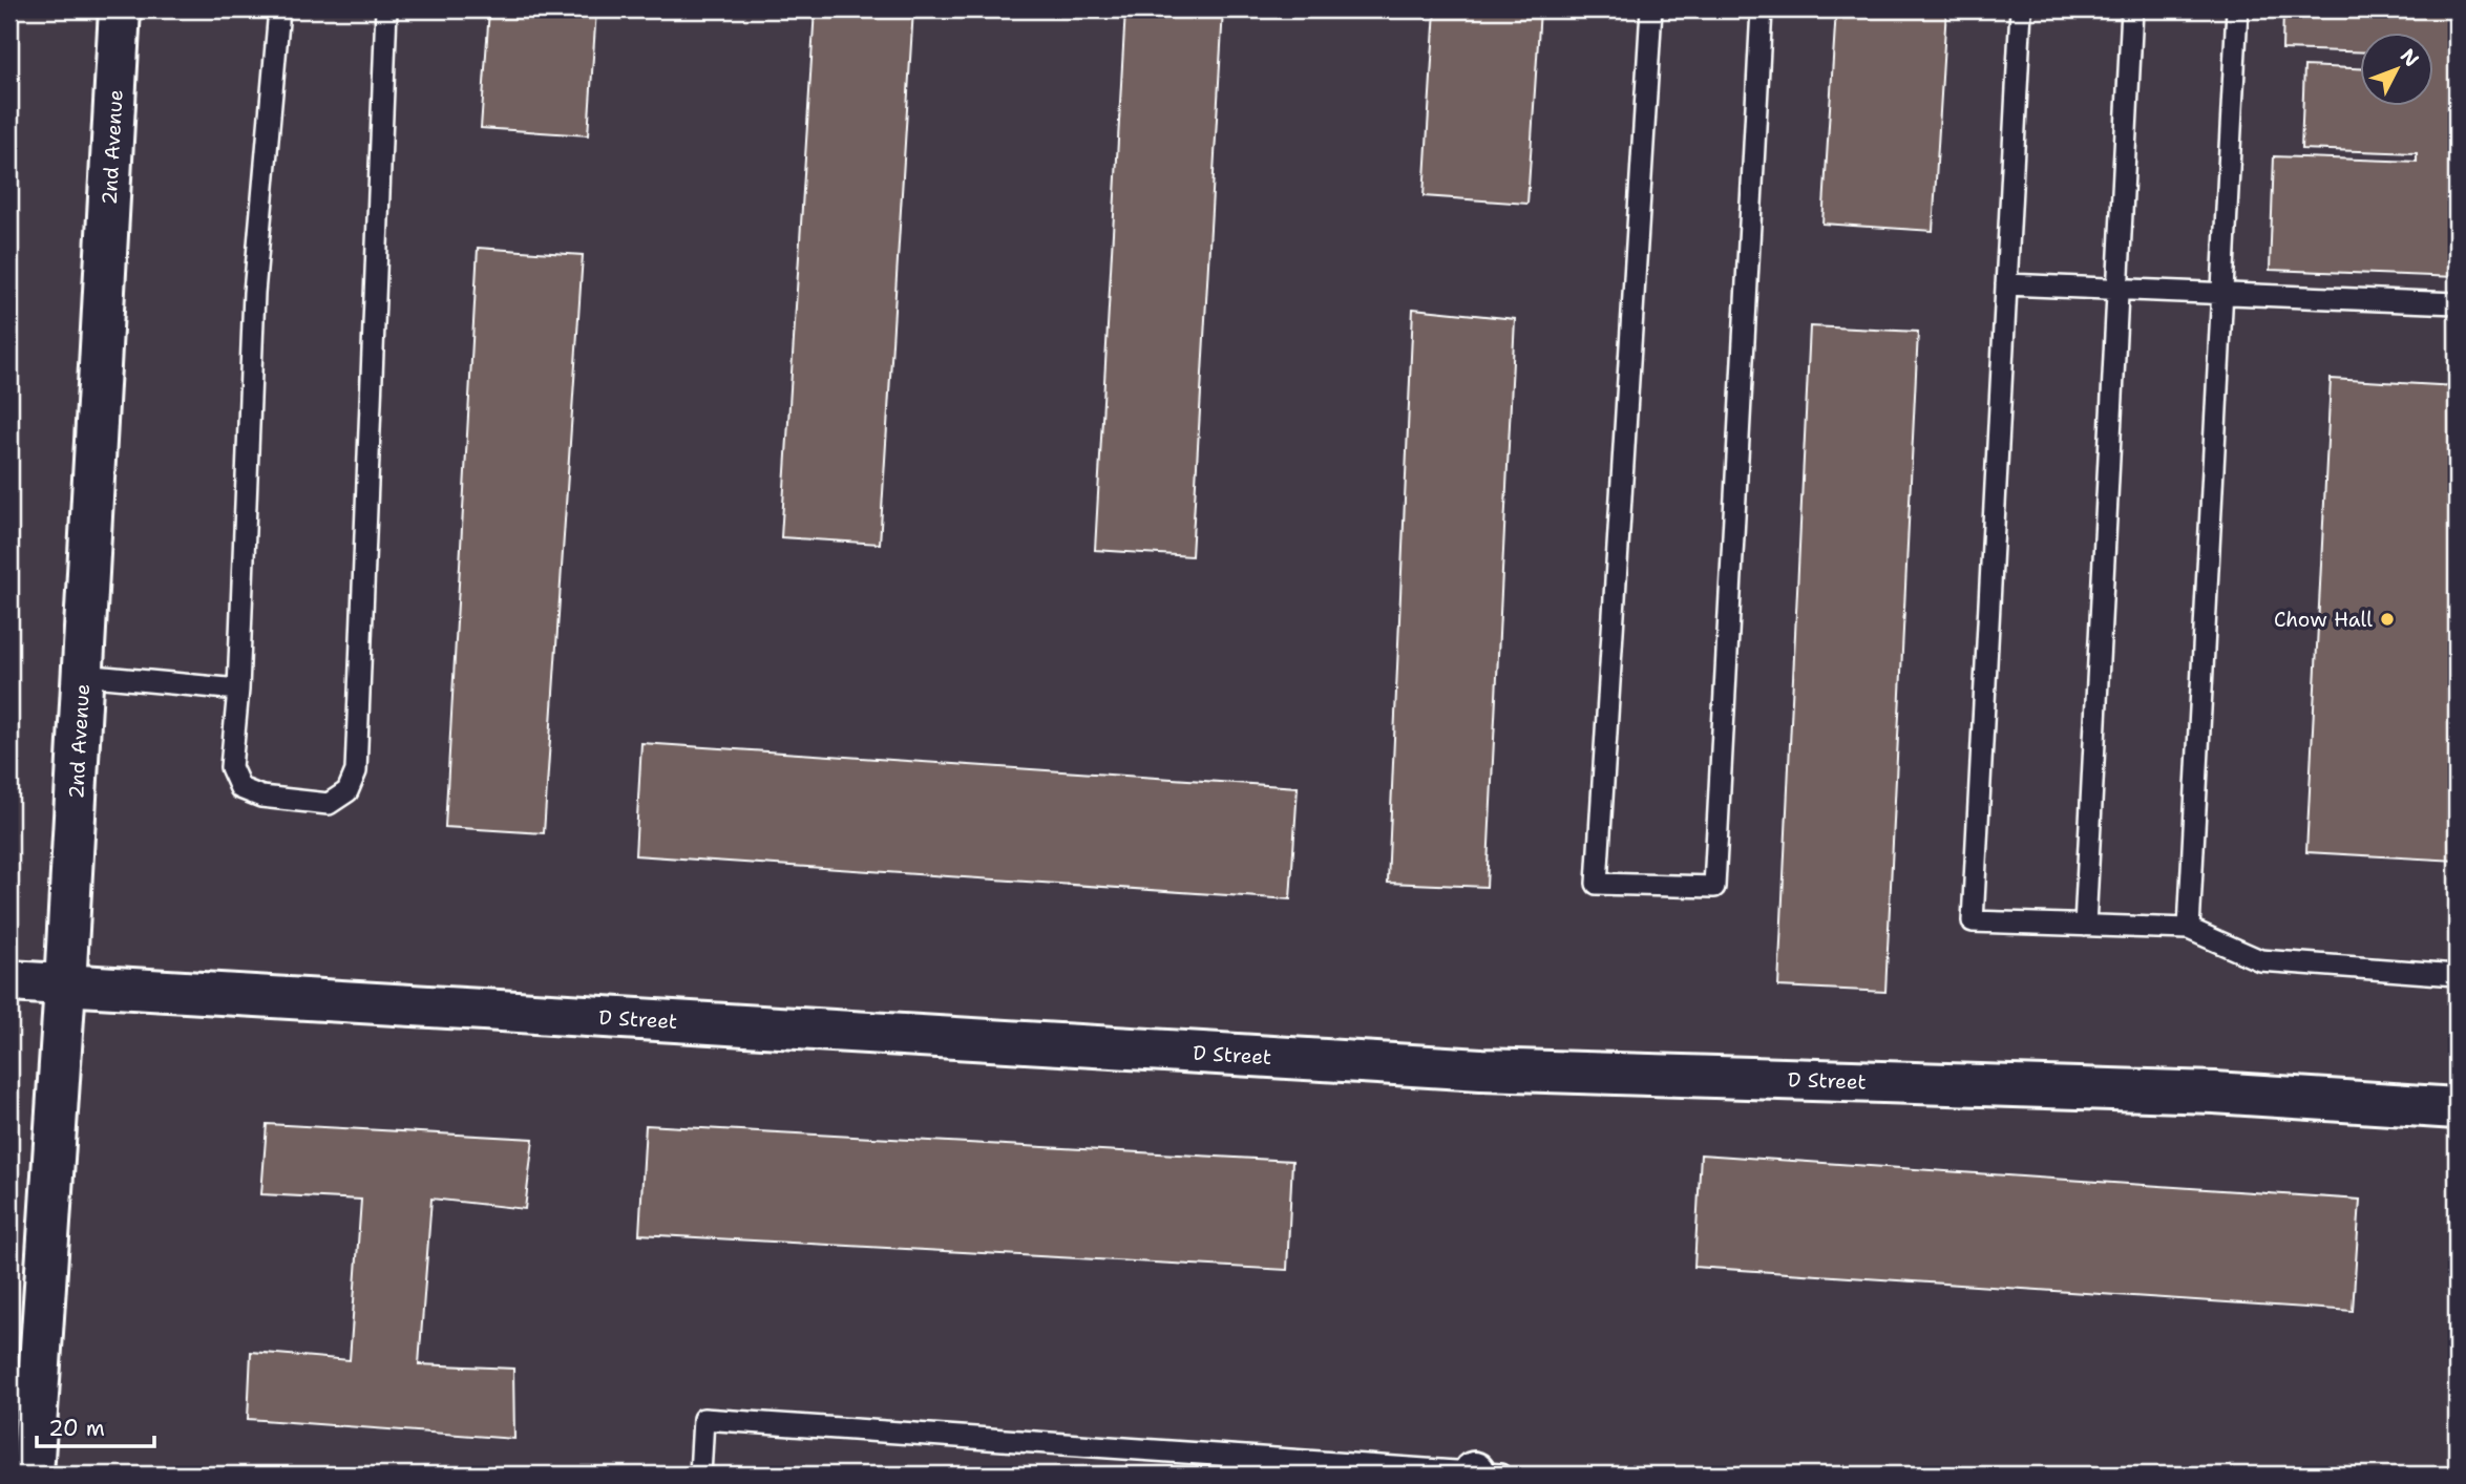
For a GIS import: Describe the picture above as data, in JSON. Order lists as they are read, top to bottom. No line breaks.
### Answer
{"streets":{"street":["2nd Avenue","D Street"]},"crossings":[["2nd Avenue","D Street"]],"places":["Chow Hall"],"scale_bar":"20 m","north":"top right"}
